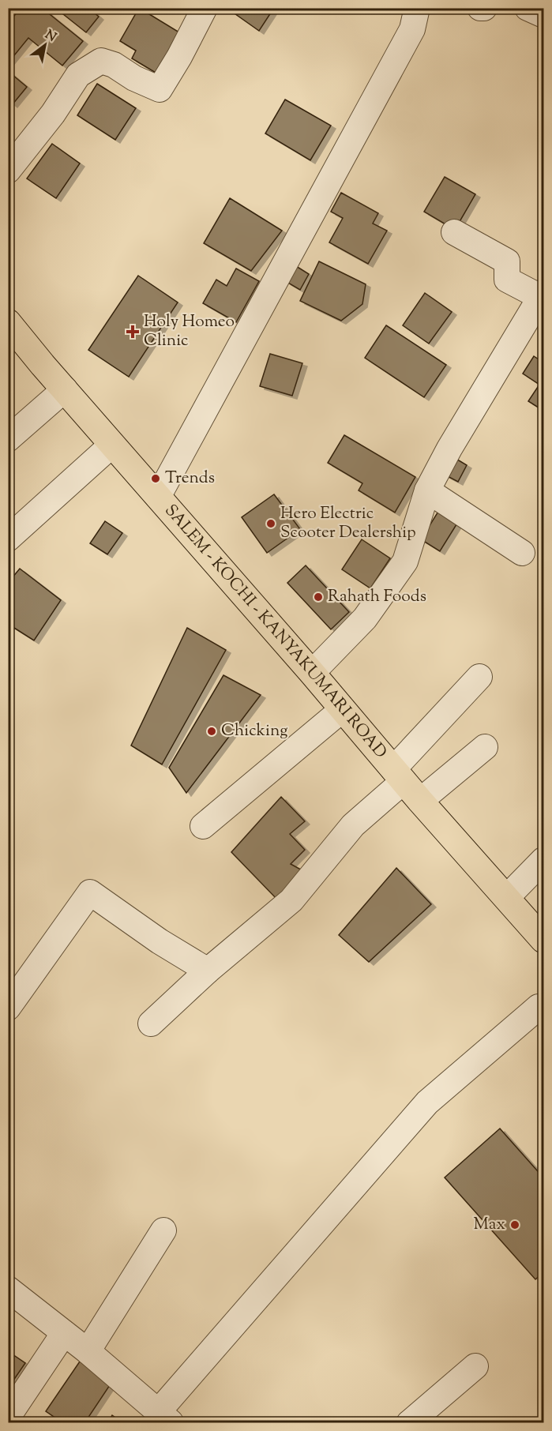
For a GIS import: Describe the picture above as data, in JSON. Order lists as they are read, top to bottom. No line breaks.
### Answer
{"streets":{"main road":["SALEM - KOCHI - KANYAKUMARI ROAD"]},"places":{"health":["Holy Homeo Clinic"],"other":["Trends","Hero Electric Scooter Dealership","Rahath Foods","Chicking","Max"]},"north":"top right"}
